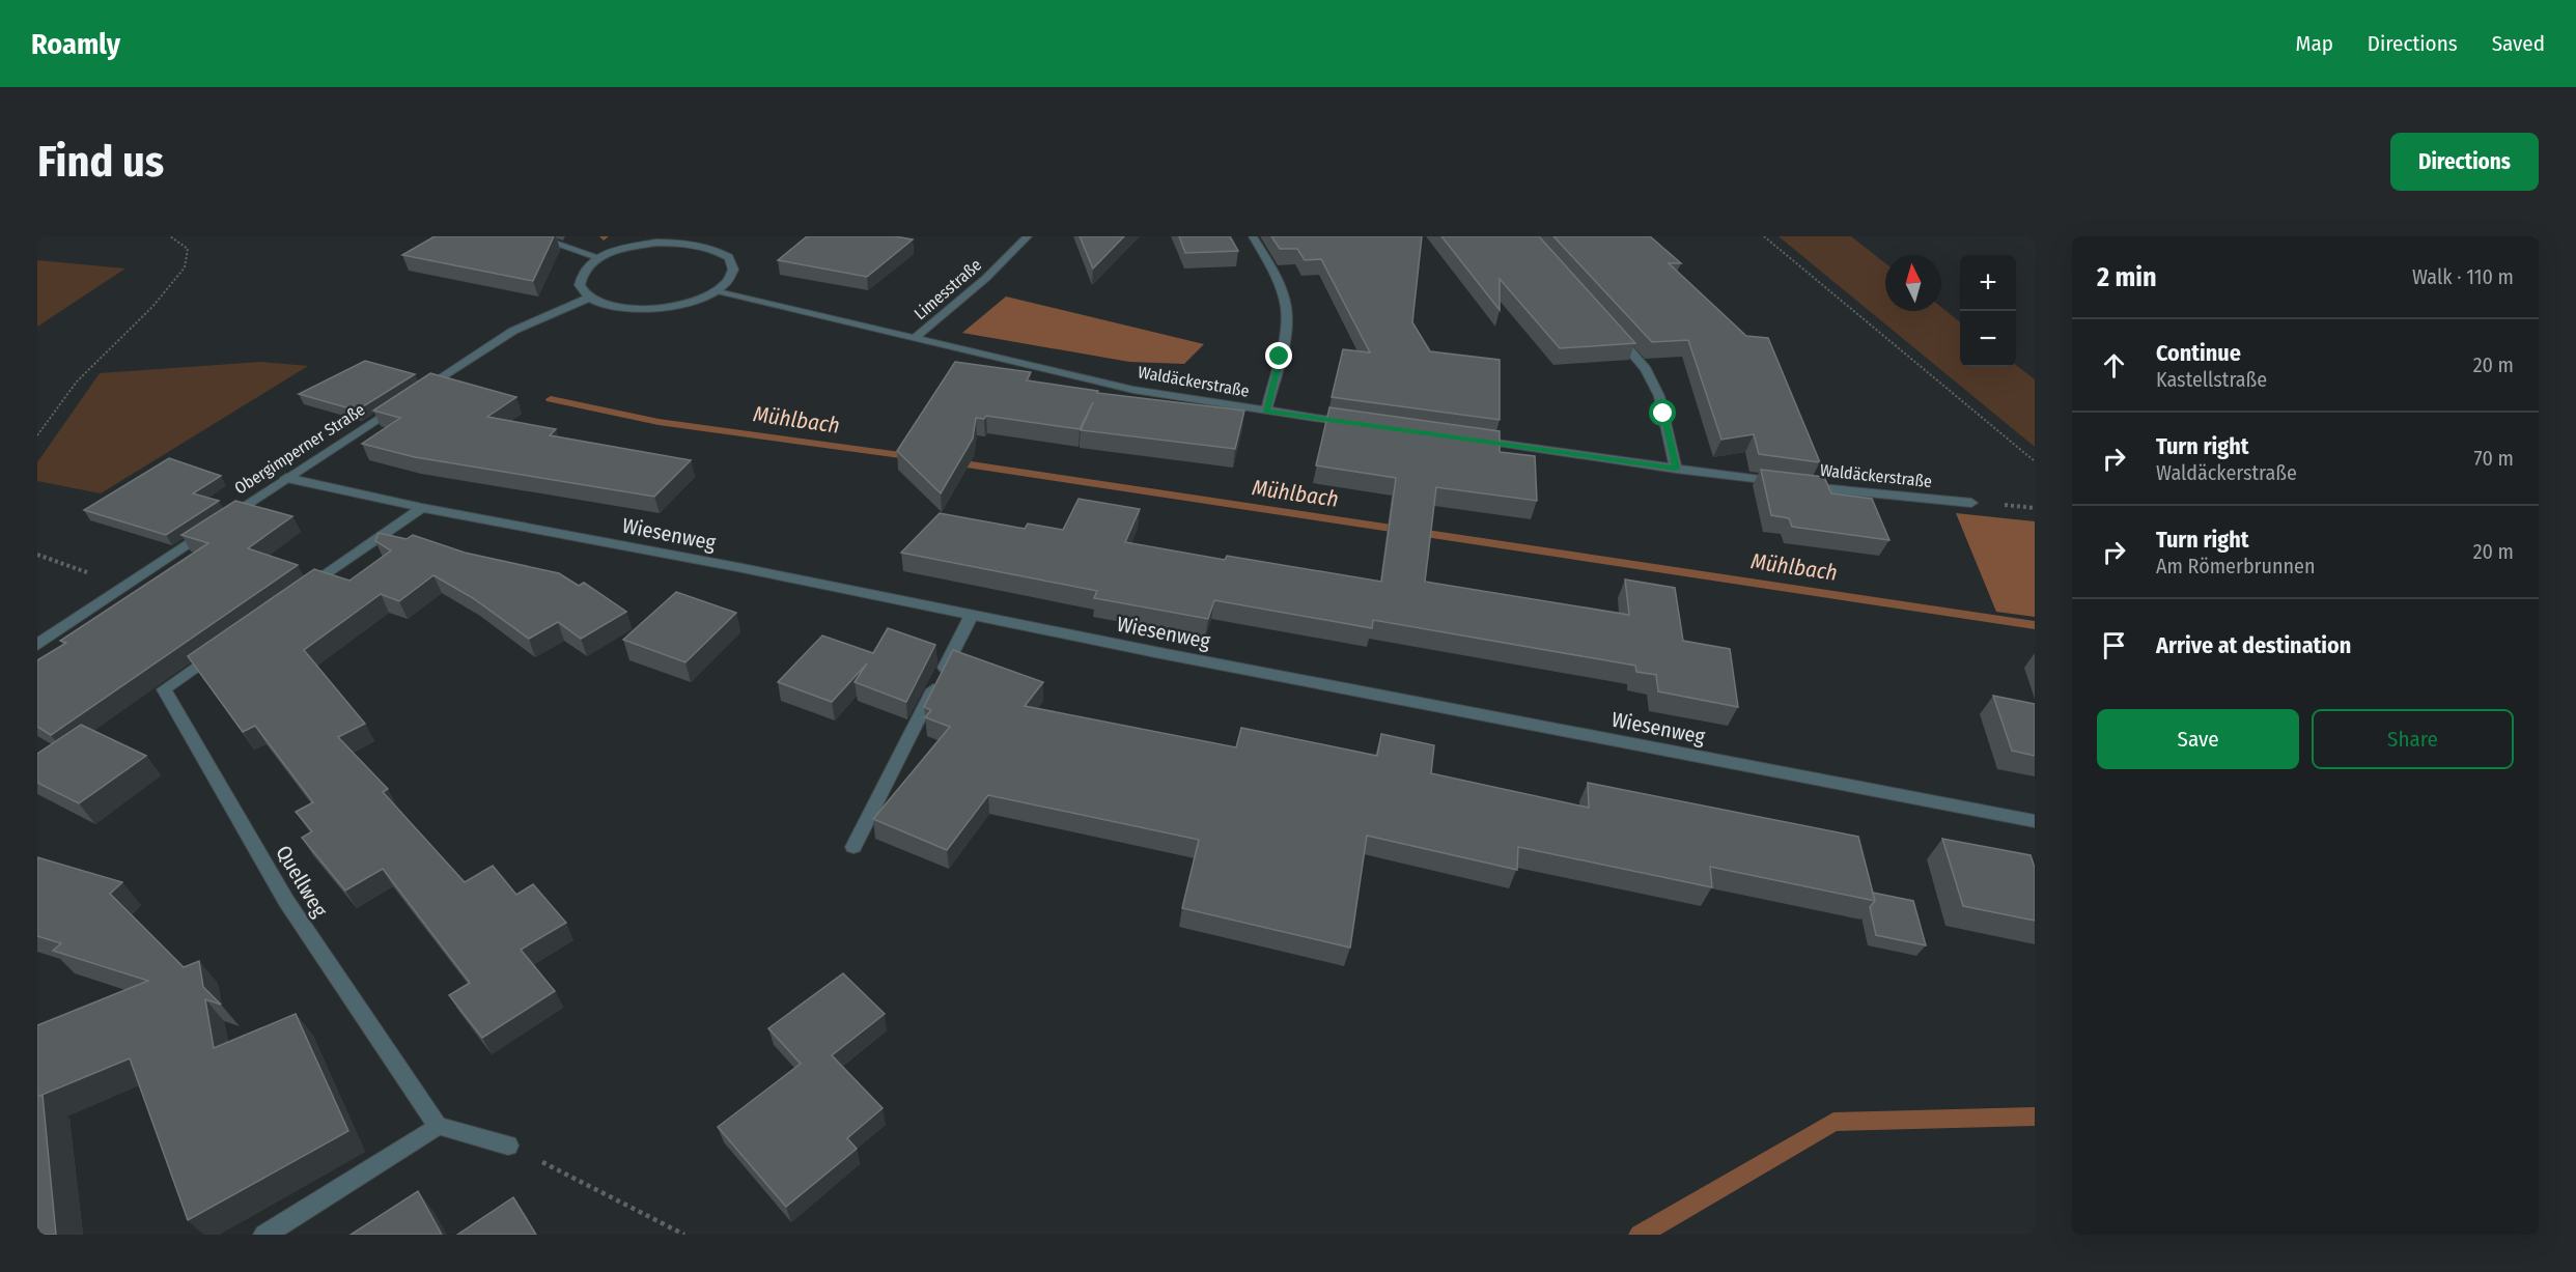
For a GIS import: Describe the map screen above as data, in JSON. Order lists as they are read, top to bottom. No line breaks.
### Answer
{"streets":{"street":["Limesstraße","Waldäckerstraße","Obergimperner Straße","Wiesenweg","Quellweg"]},"crossings":[["Limesstraße","Waldäckerstraße"],["Obergimperner Straße","Wiesenweg"]],"water":["Mühlbach"],"north":"top","page":{"header":"Roamly","nav":["Map","Directions","Saved"],"buttons":["Directions",["Save","Share"]],"title":"Find us","heading":["2 min","Walk · 110 m"],"map_buttons":["+","−"],"list":[["Continue","Kastellstraße","20 m"],["Turn right","Waldäckerstraße","70 m"],["Turn right","Am Römerbrunnen","20 m"],"Arrive at destination"]}}
